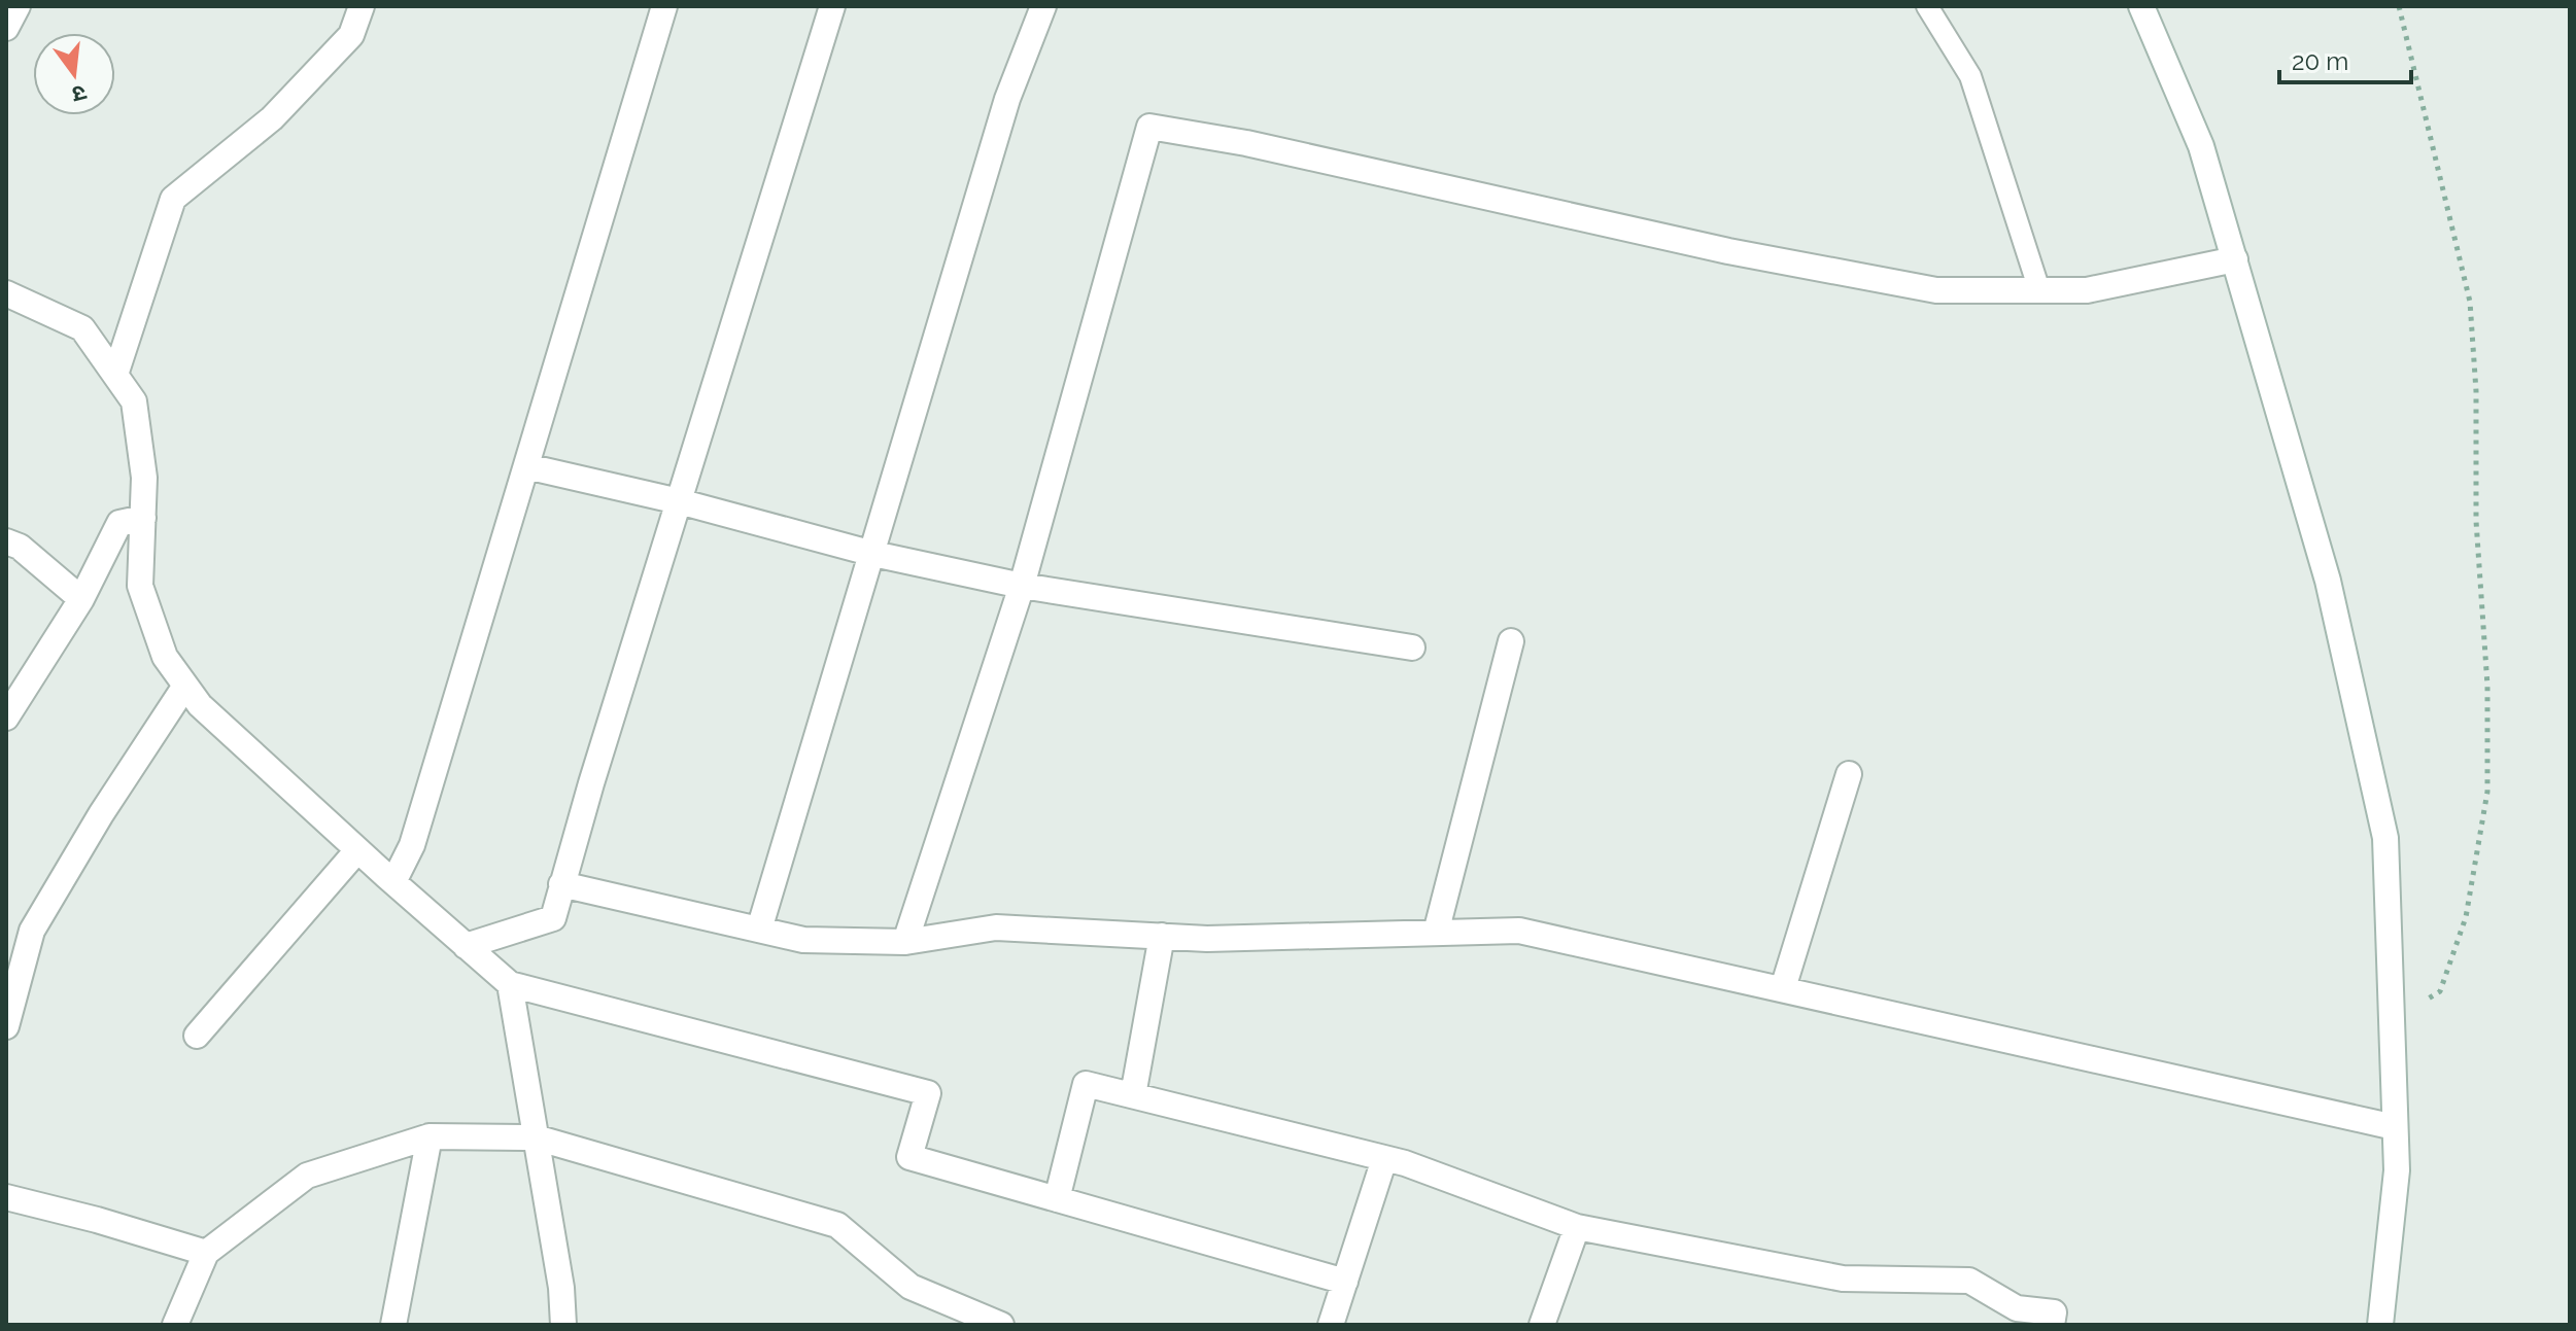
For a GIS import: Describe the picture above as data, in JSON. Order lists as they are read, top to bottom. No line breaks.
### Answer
{"scale_bar":"20 m","north":"bottom"}
